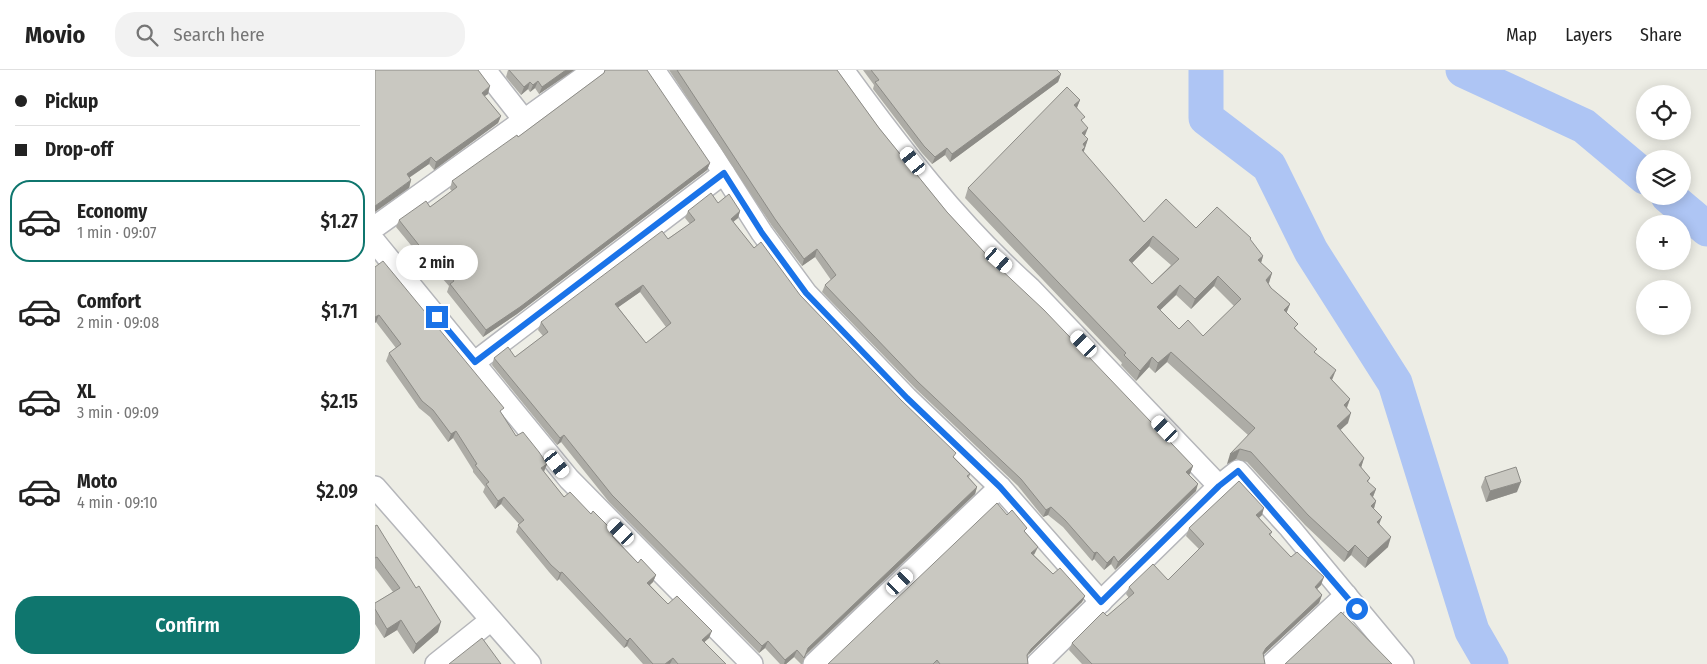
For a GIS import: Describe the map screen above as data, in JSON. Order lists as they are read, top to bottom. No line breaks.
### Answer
{"page":{"header":"Movio","search":"Search here","nav":["Map","Layers","Share"],"banner":["Pickup","Drop-off"],"map_buttons":["+","−"],"list":[{"name":"Economy","note":"1 min · 09:07","value":"$1.27"},{"name":"Comfort","note":"2 min · 09:08","value":"$1.71"},{"name":"XL","note":"3 min · 09:09","value":"$2.15"},{"name":"Moto","note":"4 min · 09:10","value":"$2.09"}],"bubble":"2 min","buttons":"Confirm"}}
